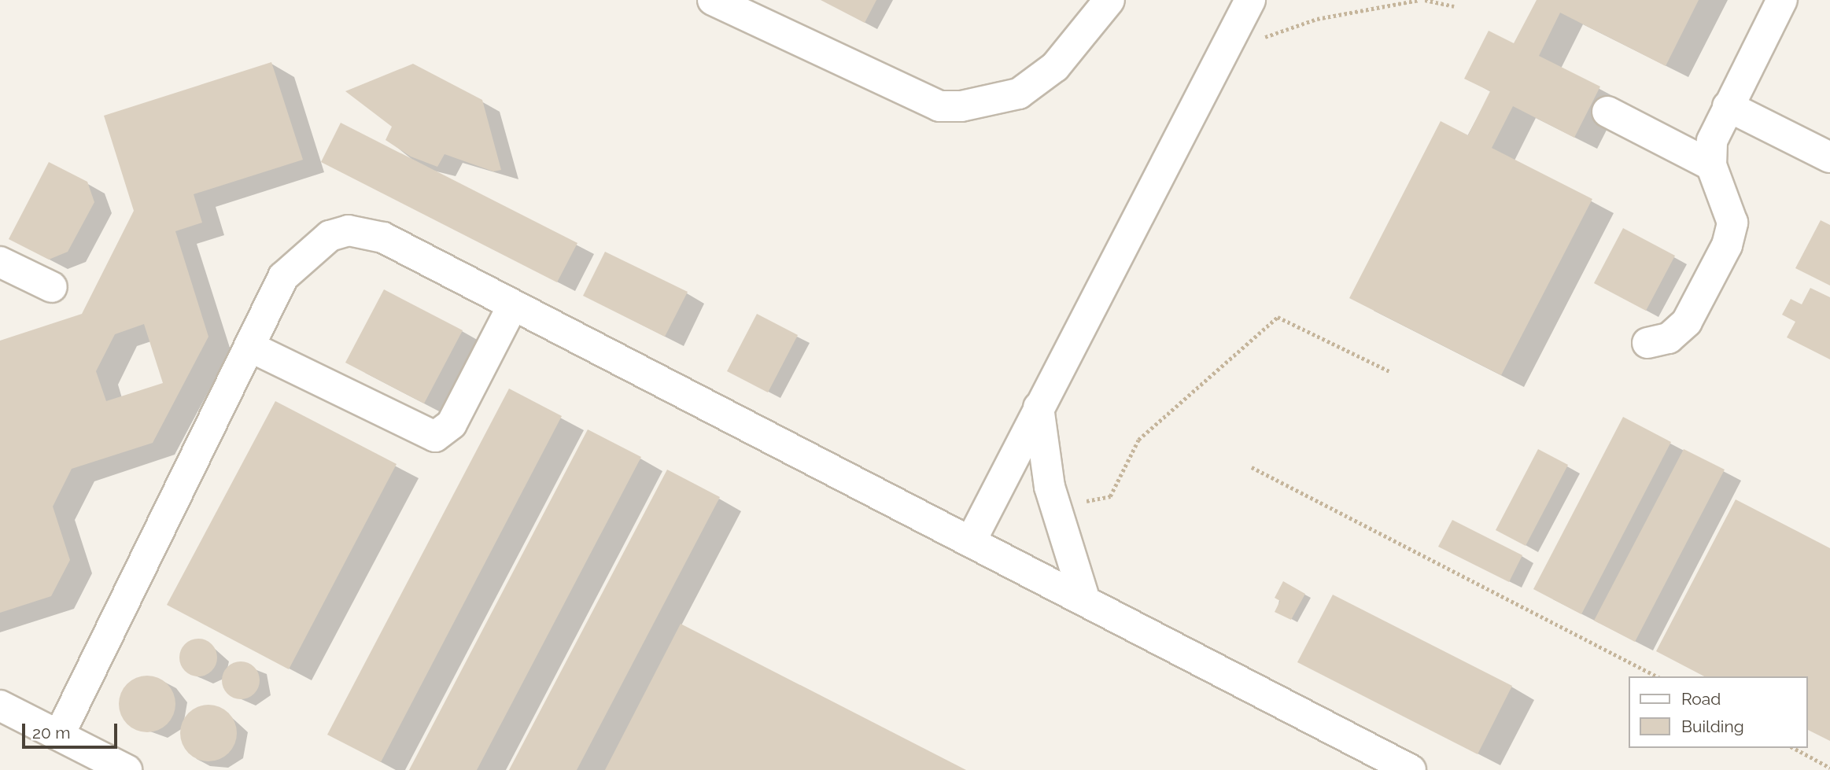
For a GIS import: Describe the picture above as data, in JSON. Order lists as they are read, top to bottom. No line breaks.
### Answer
{"legend":["Road","Building"],"scale_bar":"20 m"}
